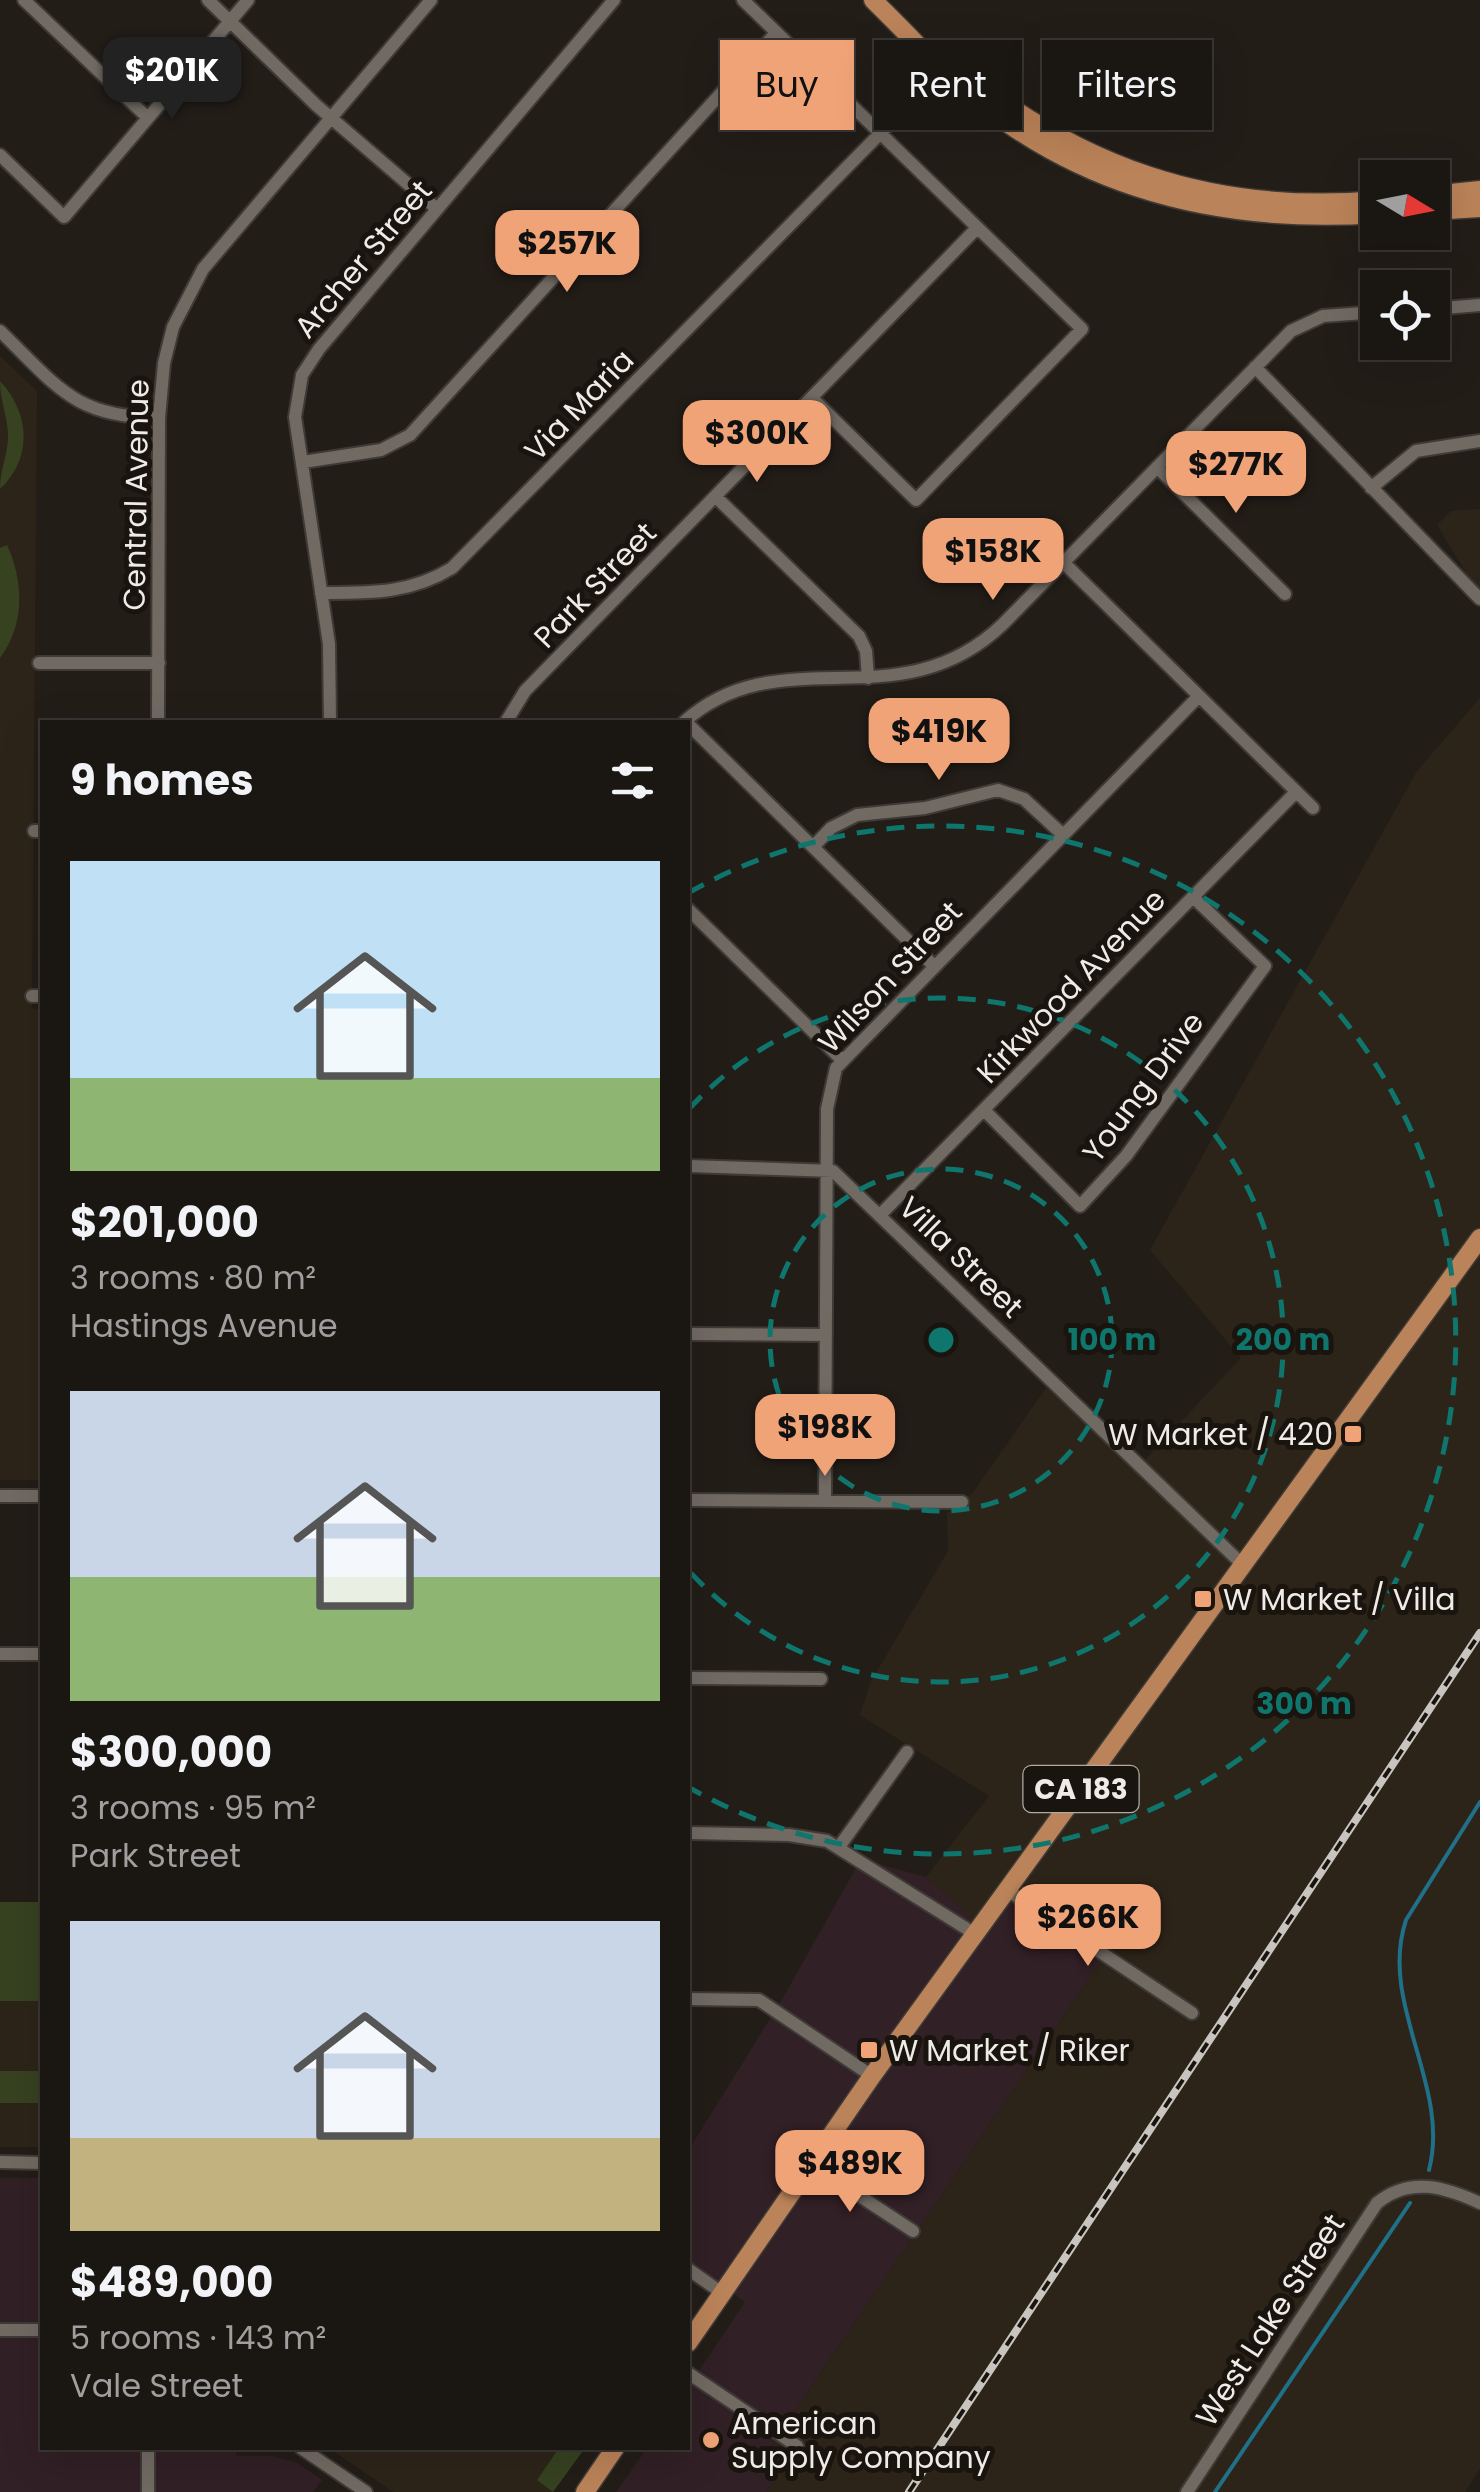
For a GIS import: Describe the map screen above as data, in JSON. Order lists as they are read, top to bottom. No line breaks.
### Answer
{"streets":{"main road":["CA 183"],"street":["Archer Street","Via Maria","Central Avenue","Park Street","Wilson Street","Kirkwood Avenue","Young Drive","Villa Street","West Lake Street"]},"crossings":[["Archer Street","Via Maria"],["Wilson Street","Villa Street"],["Kirkwood Avenue","Young Drive"],["Kirkwood Avenue","Villa Street"],["Villa Street","CA 183"]],"places":{"transit":["W Market / 420","W Market / Villa","W Market / Riker"],"other":["American Supply Company"]},"north":"right","page":{"price":["$201K","$257K","$300K","$277K","$158K","$419K","$198K","$266K","$489K"],"chip":["Buy","Rent","Filters"],"heading":"9 homes","list":[{"name":"$201,000","note":"3 rooms · 80 m² · Hastings Avenue"},{"name":"$300,000","note":"3 rooms · 95 m² · Park Street"},{"name":"$489,000","note":"5 rooms · 143 m² · Vale Street"}]},"rings":["100 m","200 m","300 m"]}
